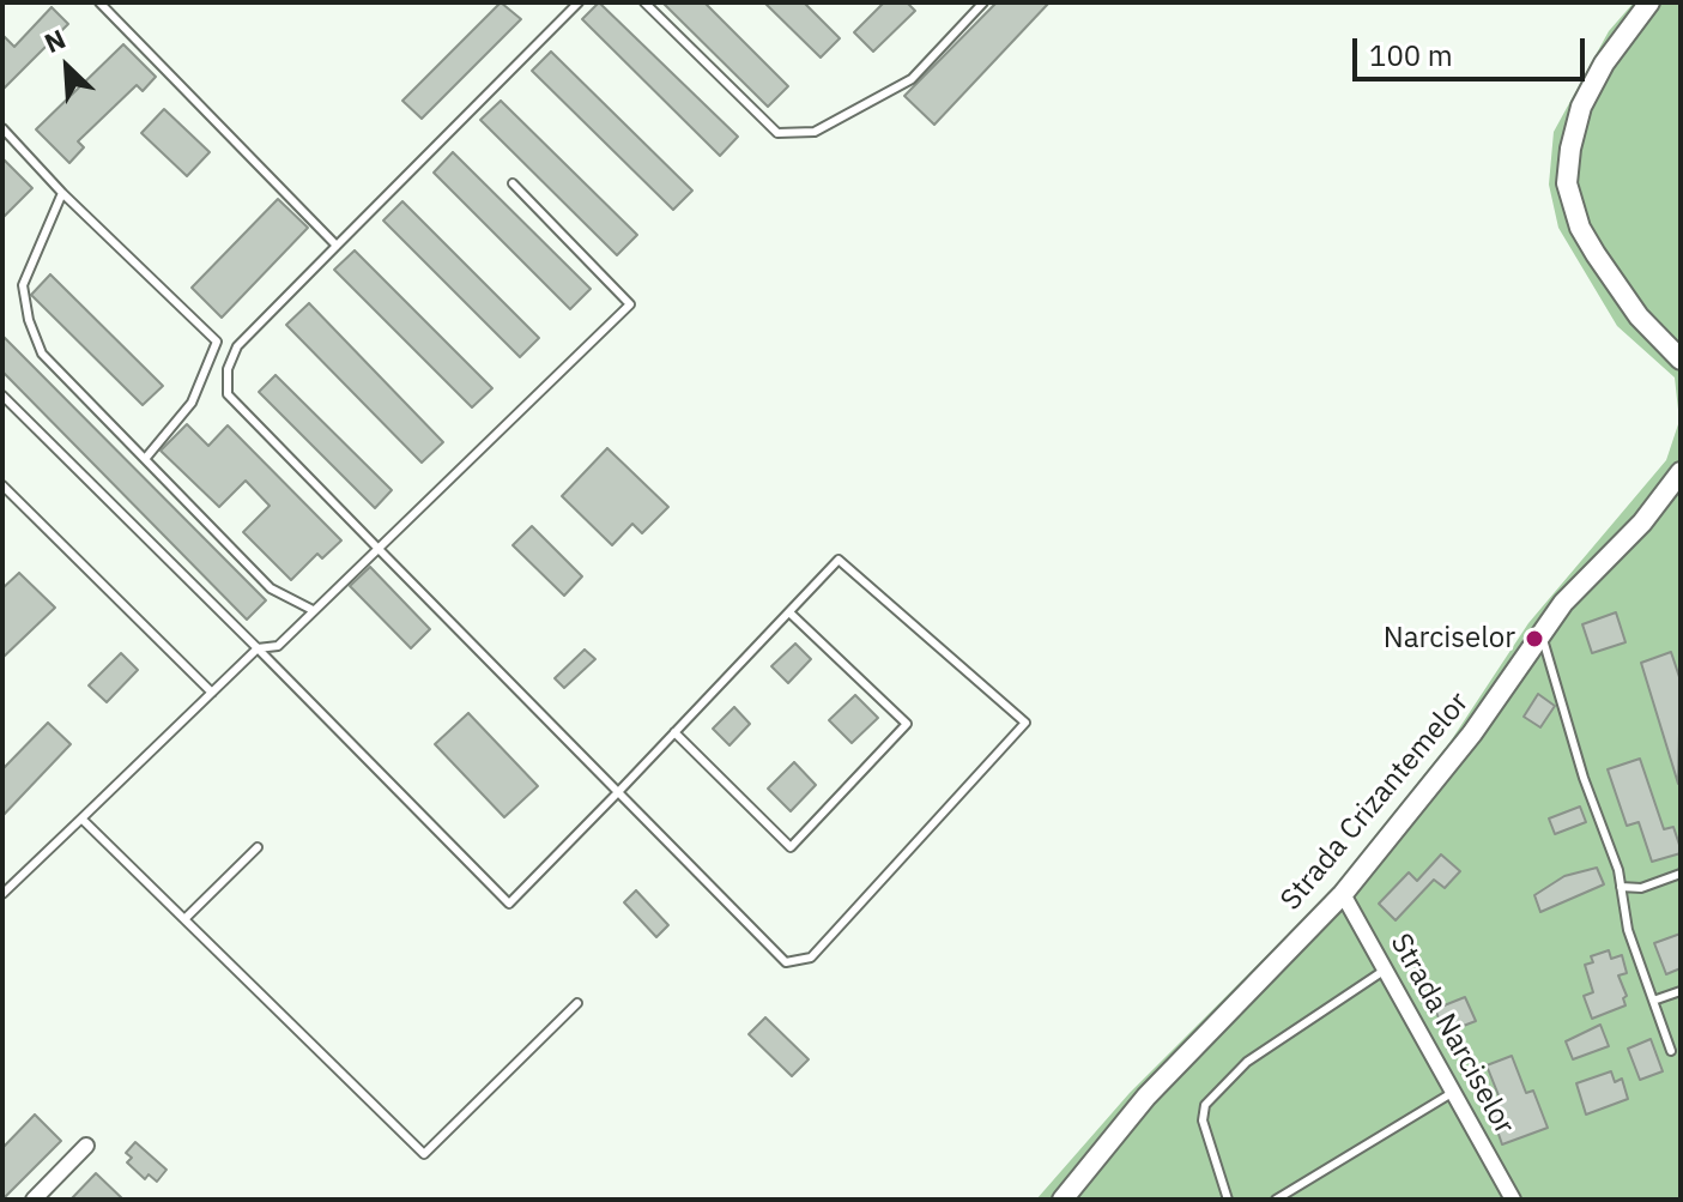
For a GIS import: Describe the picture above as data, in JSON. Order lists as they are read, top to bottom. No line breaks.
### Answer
{"streets":{"street":["Strada Crizantemelor","Strada Narciselor"]},"crossings":[["Strada Crizantemelor","Strada Narciselor"]],"places":["Narciselor"],"scale_bar":"100 m","north":"top left"}
